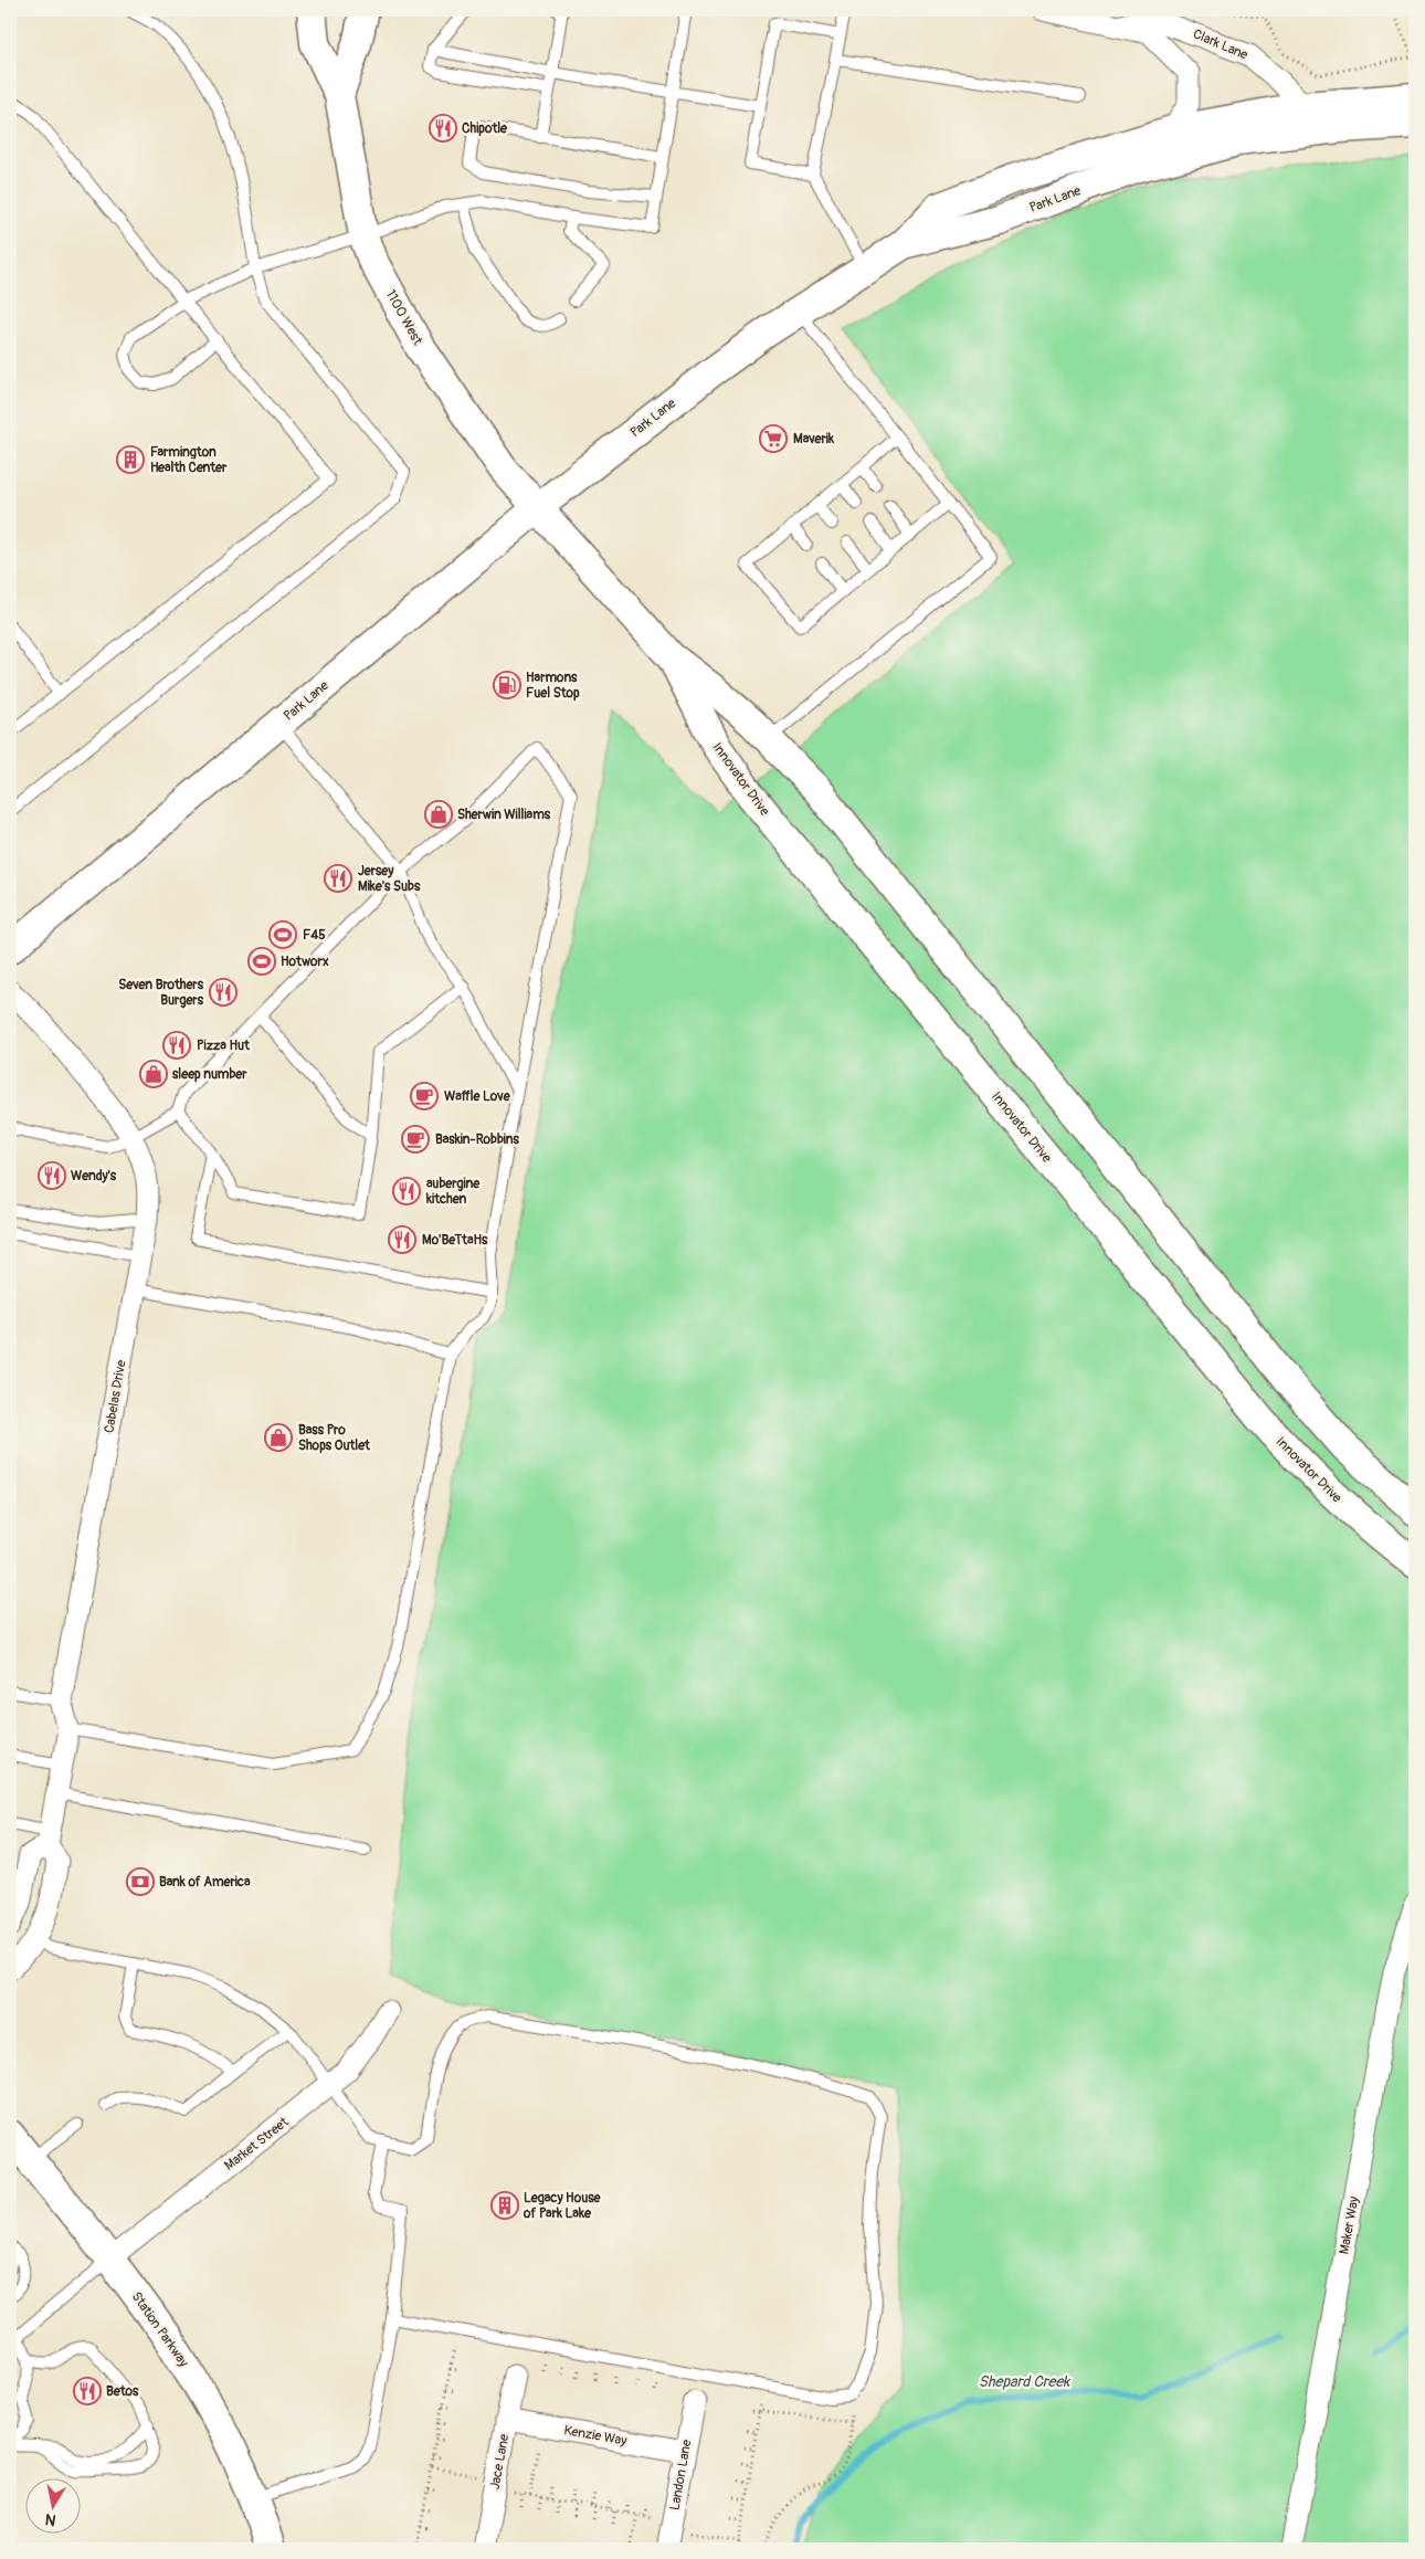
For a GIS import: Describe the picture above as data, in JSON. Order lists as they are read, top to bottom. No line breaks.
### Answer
{"streets":{"main road":["Park Lane","1100 West","Innovator Drive","Station Parkway"],"street":["Clark Lane","Cabelas Drive","Market Street","Maker Way","Kenzie Way","Jace Lane","Landon Lane"]},"crossings":[["Park Lane","1100 West"],["Park Lane","Innovator Drive"],["1100 West","Innovator Drive"],["Market Street","Station Parkway"],["Kenzie Way","Jace Lane"],["Kenzie Way","Landon Lane"]],"water":["Shepard Creek"],"places":{"restaurant":["Chipotle","Jersey Mike's Subs","Seven Brothers Burgers","Pizza Hut","Wendy's","aubergine kitchen","Mo'BeTtaHs","Betos"],"supermarket":["Maverik"],"building":["Farmington Health Center","Legacy House of Park Lake"],"fuel station":["Harmons Fuel Stop"],"shop":["Sherwin Williams","sleep number","Bass Pro Shops Outlet"],"sports":["F45","Hotworx"],"cafe":["Waffle Love","Baskin-Robbins"],"bank":["Bank of America"]},"north":"bottom"}
